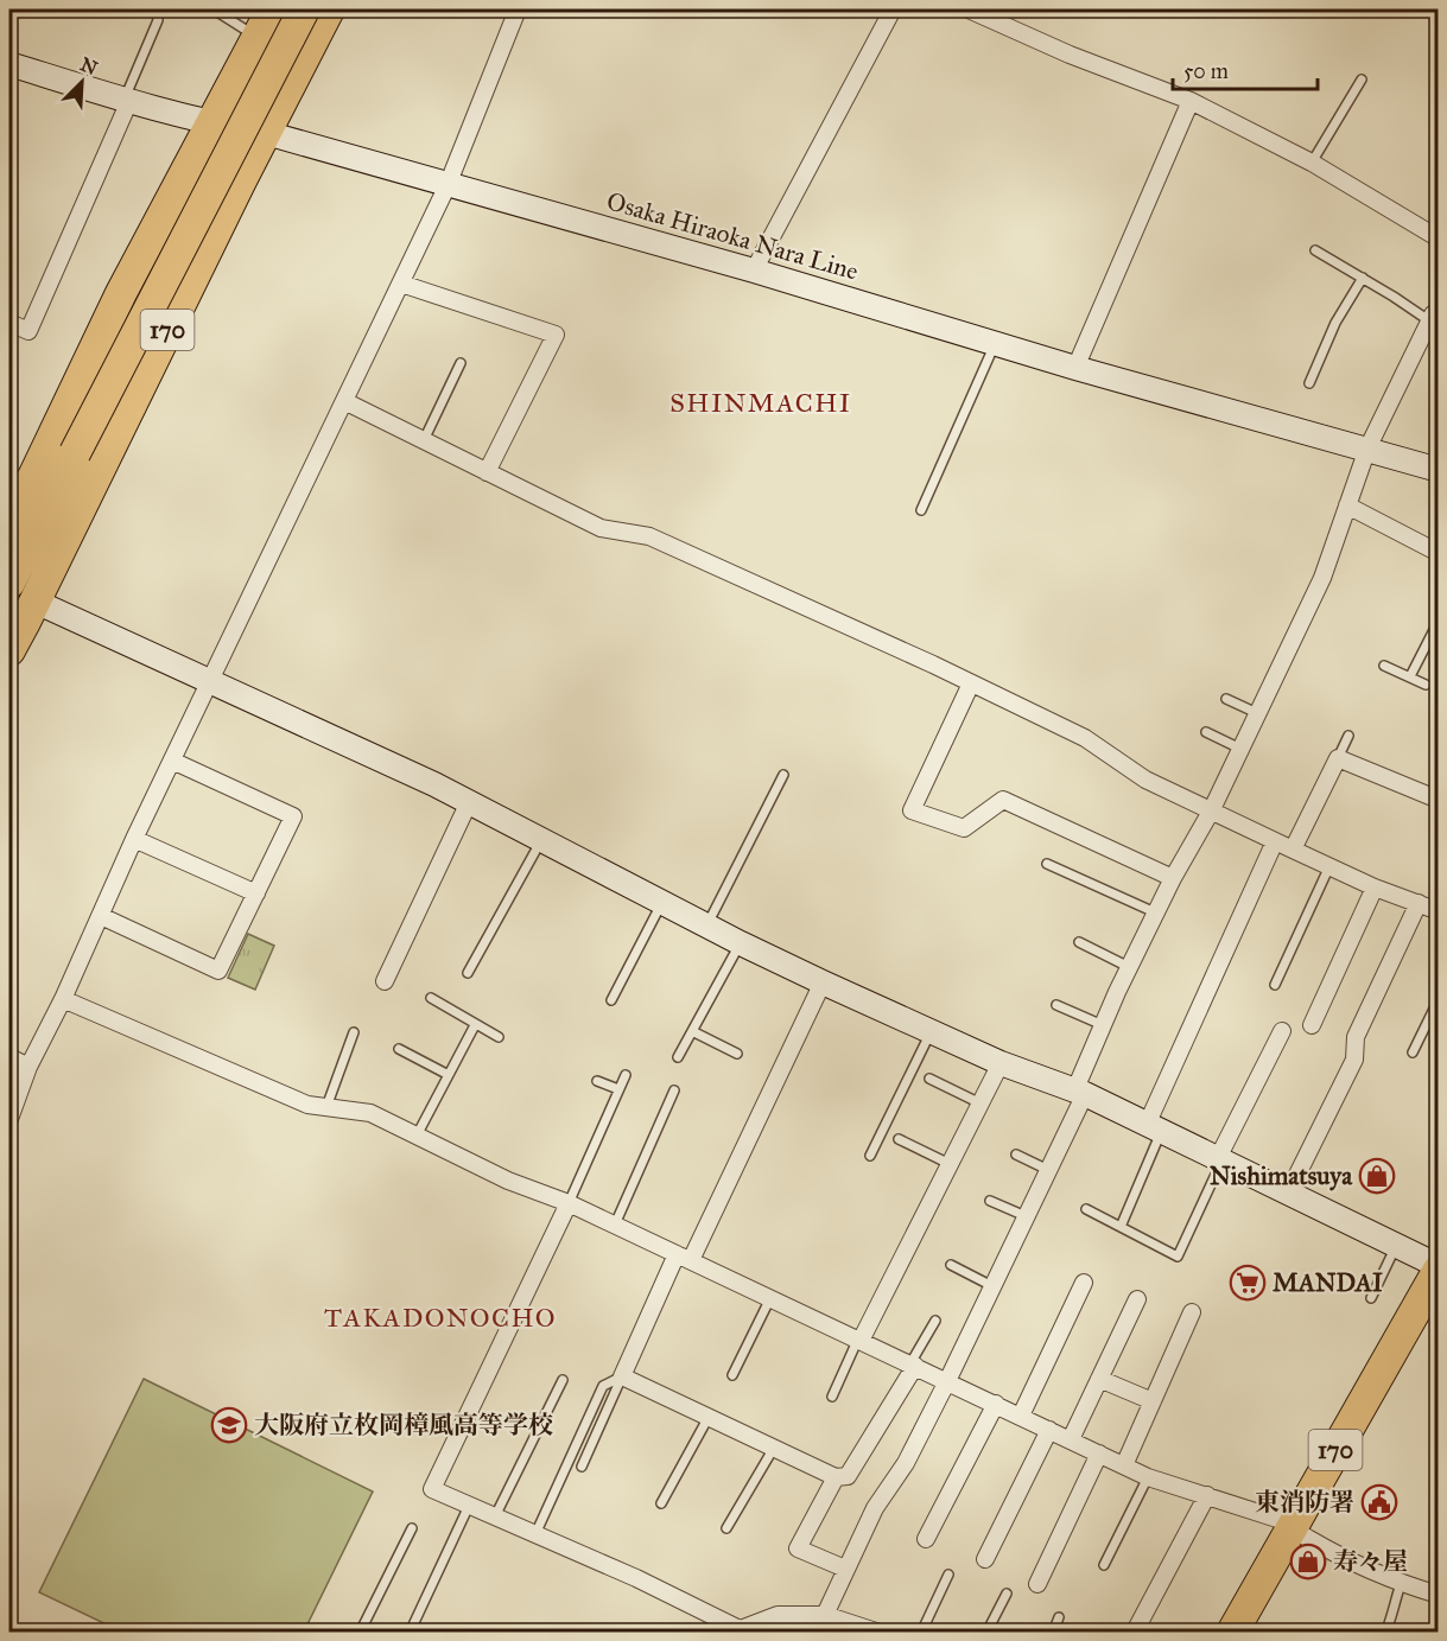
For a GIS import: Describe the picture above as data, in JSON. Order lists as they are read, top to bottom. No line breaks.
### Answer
{"streets":{"highway":["170"],"street":["Osaka Hiraoka Nara Line"]},"crossings":[["Osaka Hiraoka Nara Line","170"]],"districts":["SHINMACHI","TAKADONOCHO"],"places":{"shop":["Nishimatsuya","寿々屋"],"supermarket":["MANDAI"],"school or university":["大阪府立枚岡樟風高等学校"],"public building":["東消防署"]},"scale_bar":"50 m","north":"top right"}
